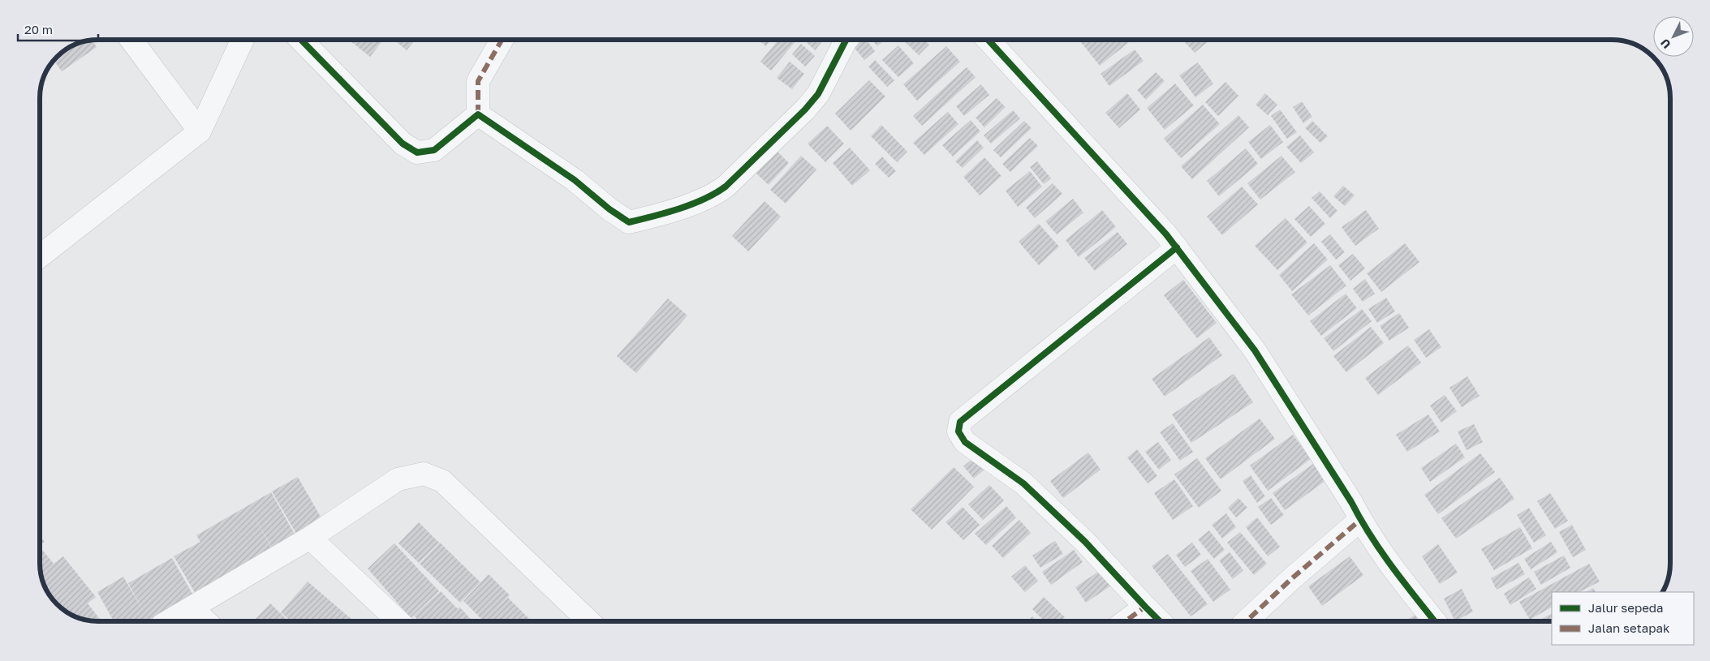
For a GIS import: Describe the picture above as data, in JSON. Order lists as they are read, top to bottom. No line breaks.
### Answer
{"legend":["Jalur sepeda","Jalan setapak"],"scale_bar":"20 m","north":"bottom left"}
